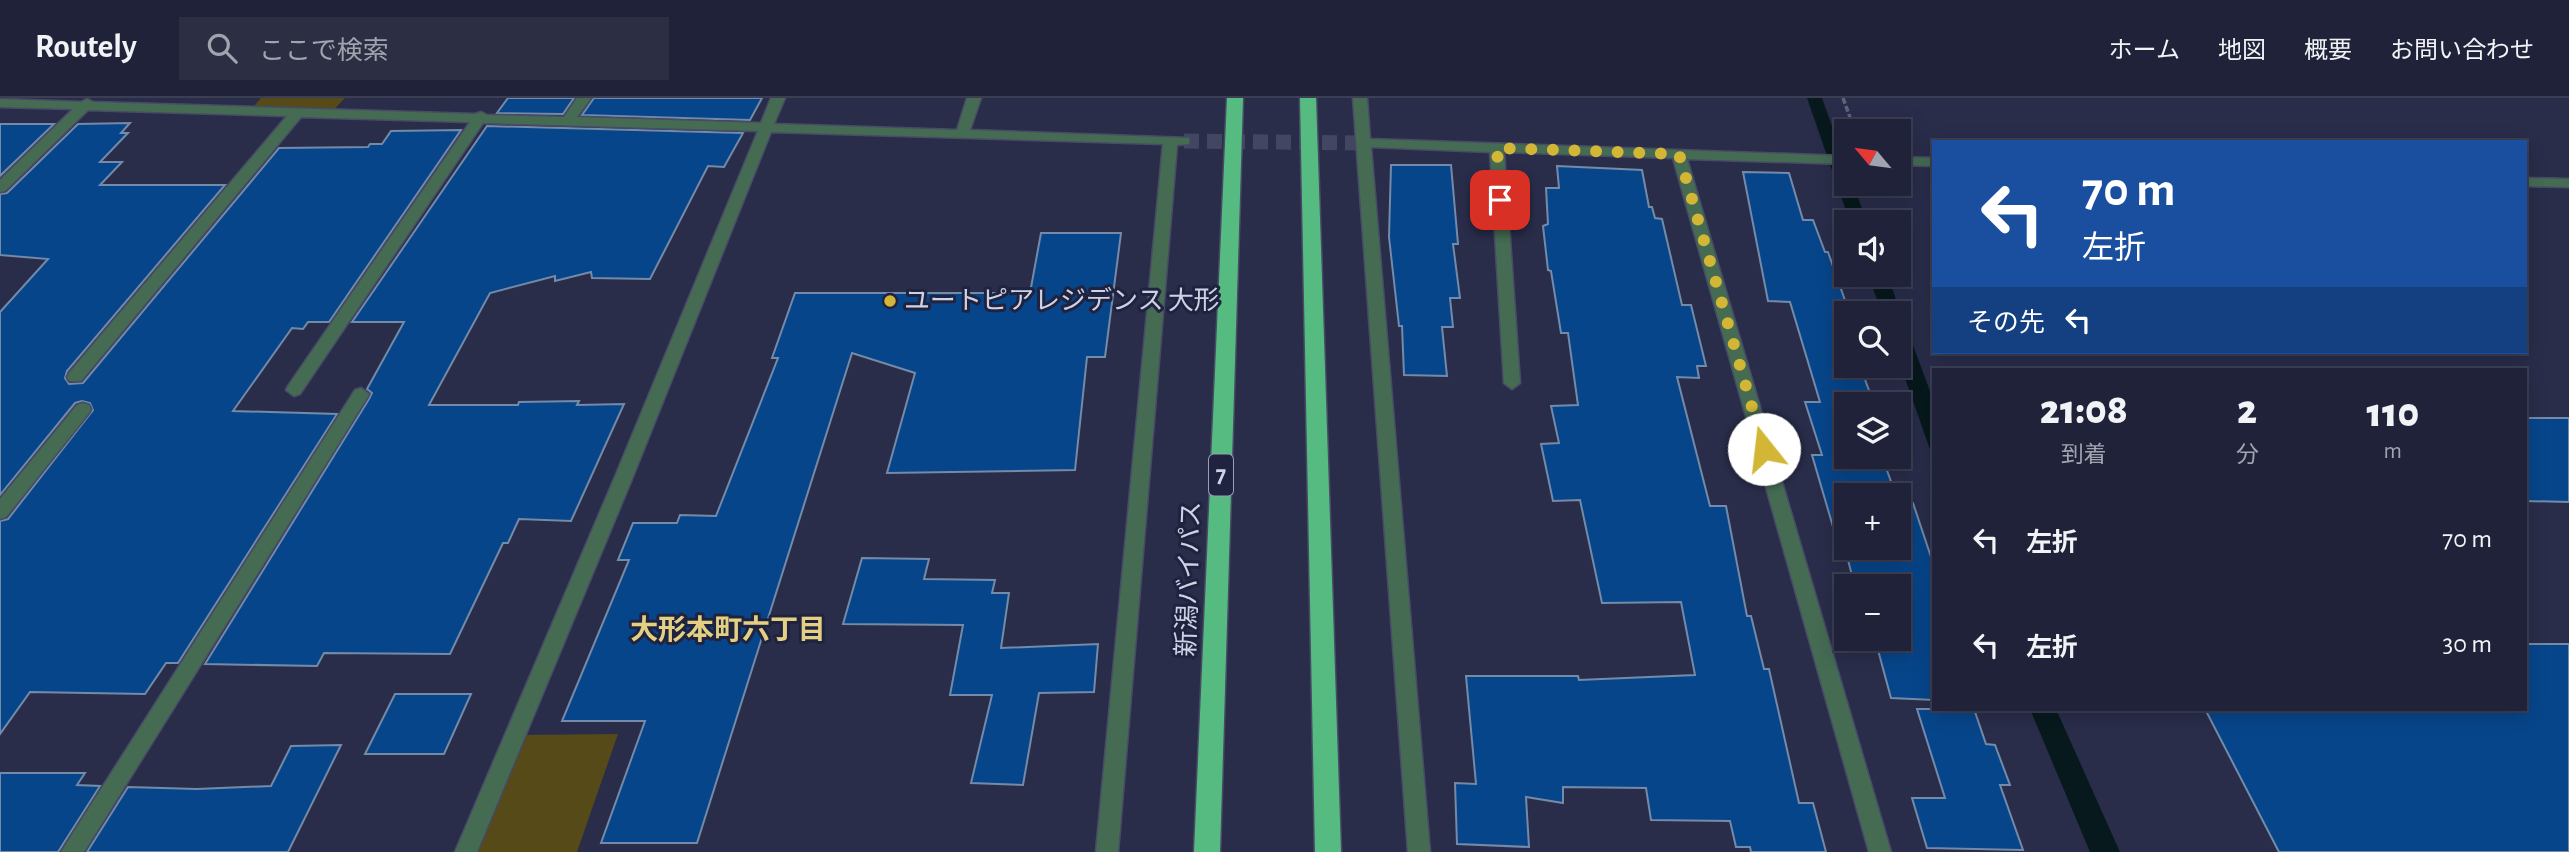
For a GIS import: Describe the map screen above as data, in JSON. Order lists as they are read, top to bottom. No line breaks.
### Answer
{"streets":{"highway":["7","新潟バイパス"]},"districts":["大形本町六丁目"],"places":["ユートピアレジデンス 大形"],"north":"top left","page":{"header":"Routely","search":"ここで検索","nav":["ホーム","地図","概要","お問い合わせ"],"map_buttons":["+","−"],"turn":["70 m","左折"],"then":"その先","eta":["21:08","到着","2","分","110","m"],"list":[{"name":"左折","value":"70 m"},{"name":"左折","value":"30 m"}]}}
